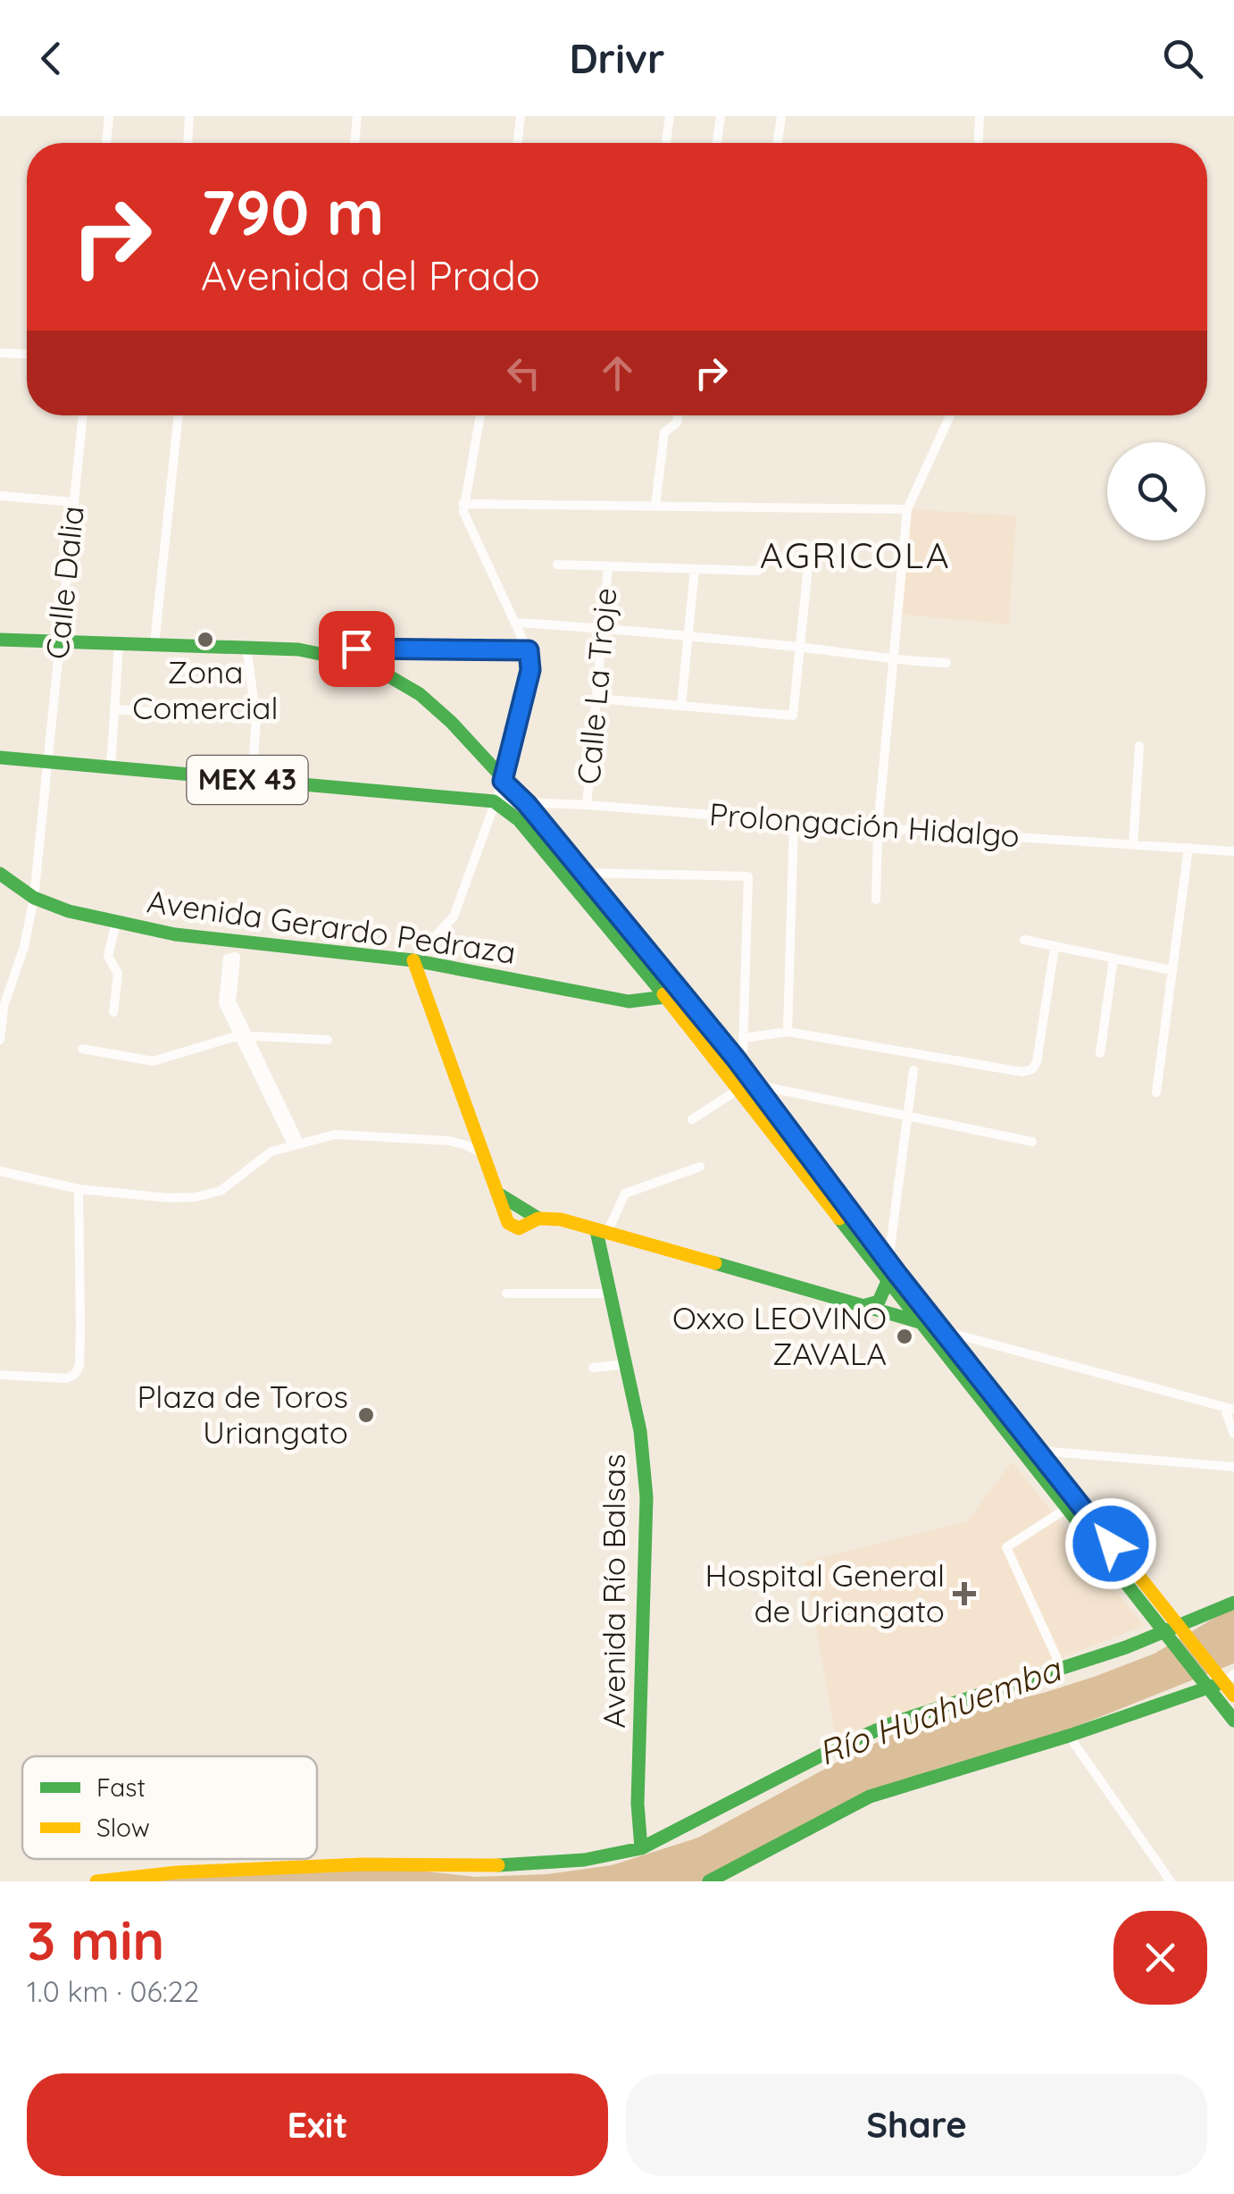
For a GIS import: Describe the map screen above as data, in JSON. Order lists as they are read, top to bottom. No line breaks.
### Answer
{"streets":{"street":["Calle Dalia","Calle La Troje","MEX 43","Prolongación Hidalgo","Avenida Gerardo Pedraza","Avenida Río Balsas"]},"crossings":[["Calle Dalia","MEX 43"],["Calle Dalia","Avenida Gerardo Pedraza"],["Calle La Troje","Prolongación Hidalgo"],["MEX 43","Prolongación Hidalgo"]],"districts":["AGRICOLA"],"water":["Río Huahuemba"],"places":{"other":["Zona Comercial","Oxxo LEOVINO ZAVALA","Plaza de Toros Uriangato"],"health":["Hospital General de Uriangato"]},"legend":["Fast","Slow"],"page":{"header":"Drivr","turn":["790 m","Avenida del Prado"],"heading":["3 min","1.0 km · 06:22"],"buttons":["Exit","Share"]}}
